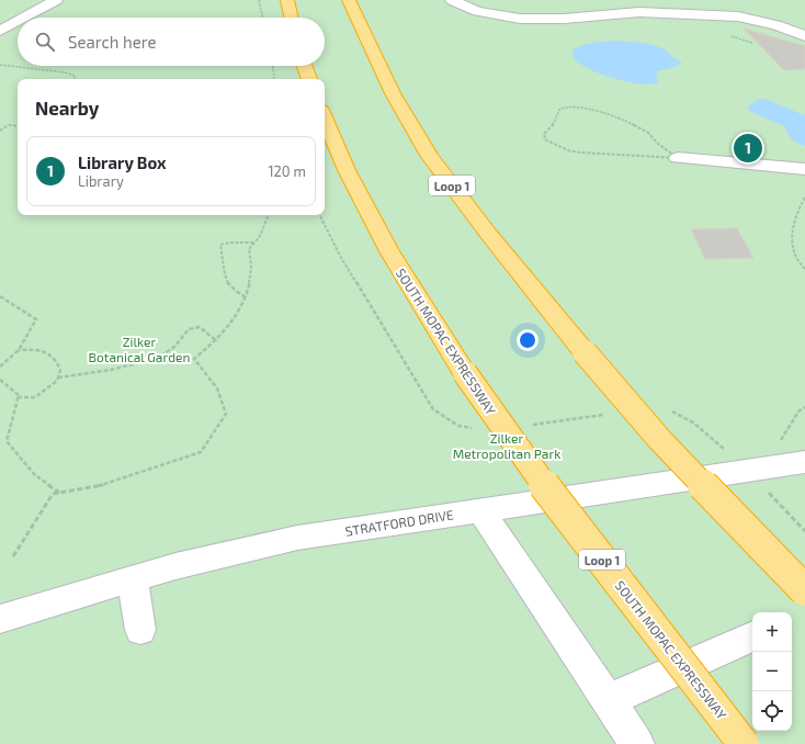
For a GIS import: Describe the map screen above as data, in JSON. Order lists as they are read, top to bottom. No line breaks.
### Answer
{"streets":{"highway":["Loop 1","SOUTH MOPAC EXPRESSWAY"],"street":["STRATFORD DRIVE"]},"parks":["Zilker Botanical Garden","Zilker Metropolitan Park"],"page":{"search":"Search here","heading":"Nearby","pins":"1","list":[{"mark":"1","name":"Library Box","note":"Library","value":"120 m"}],"map_buttons":["+","−"]}}
